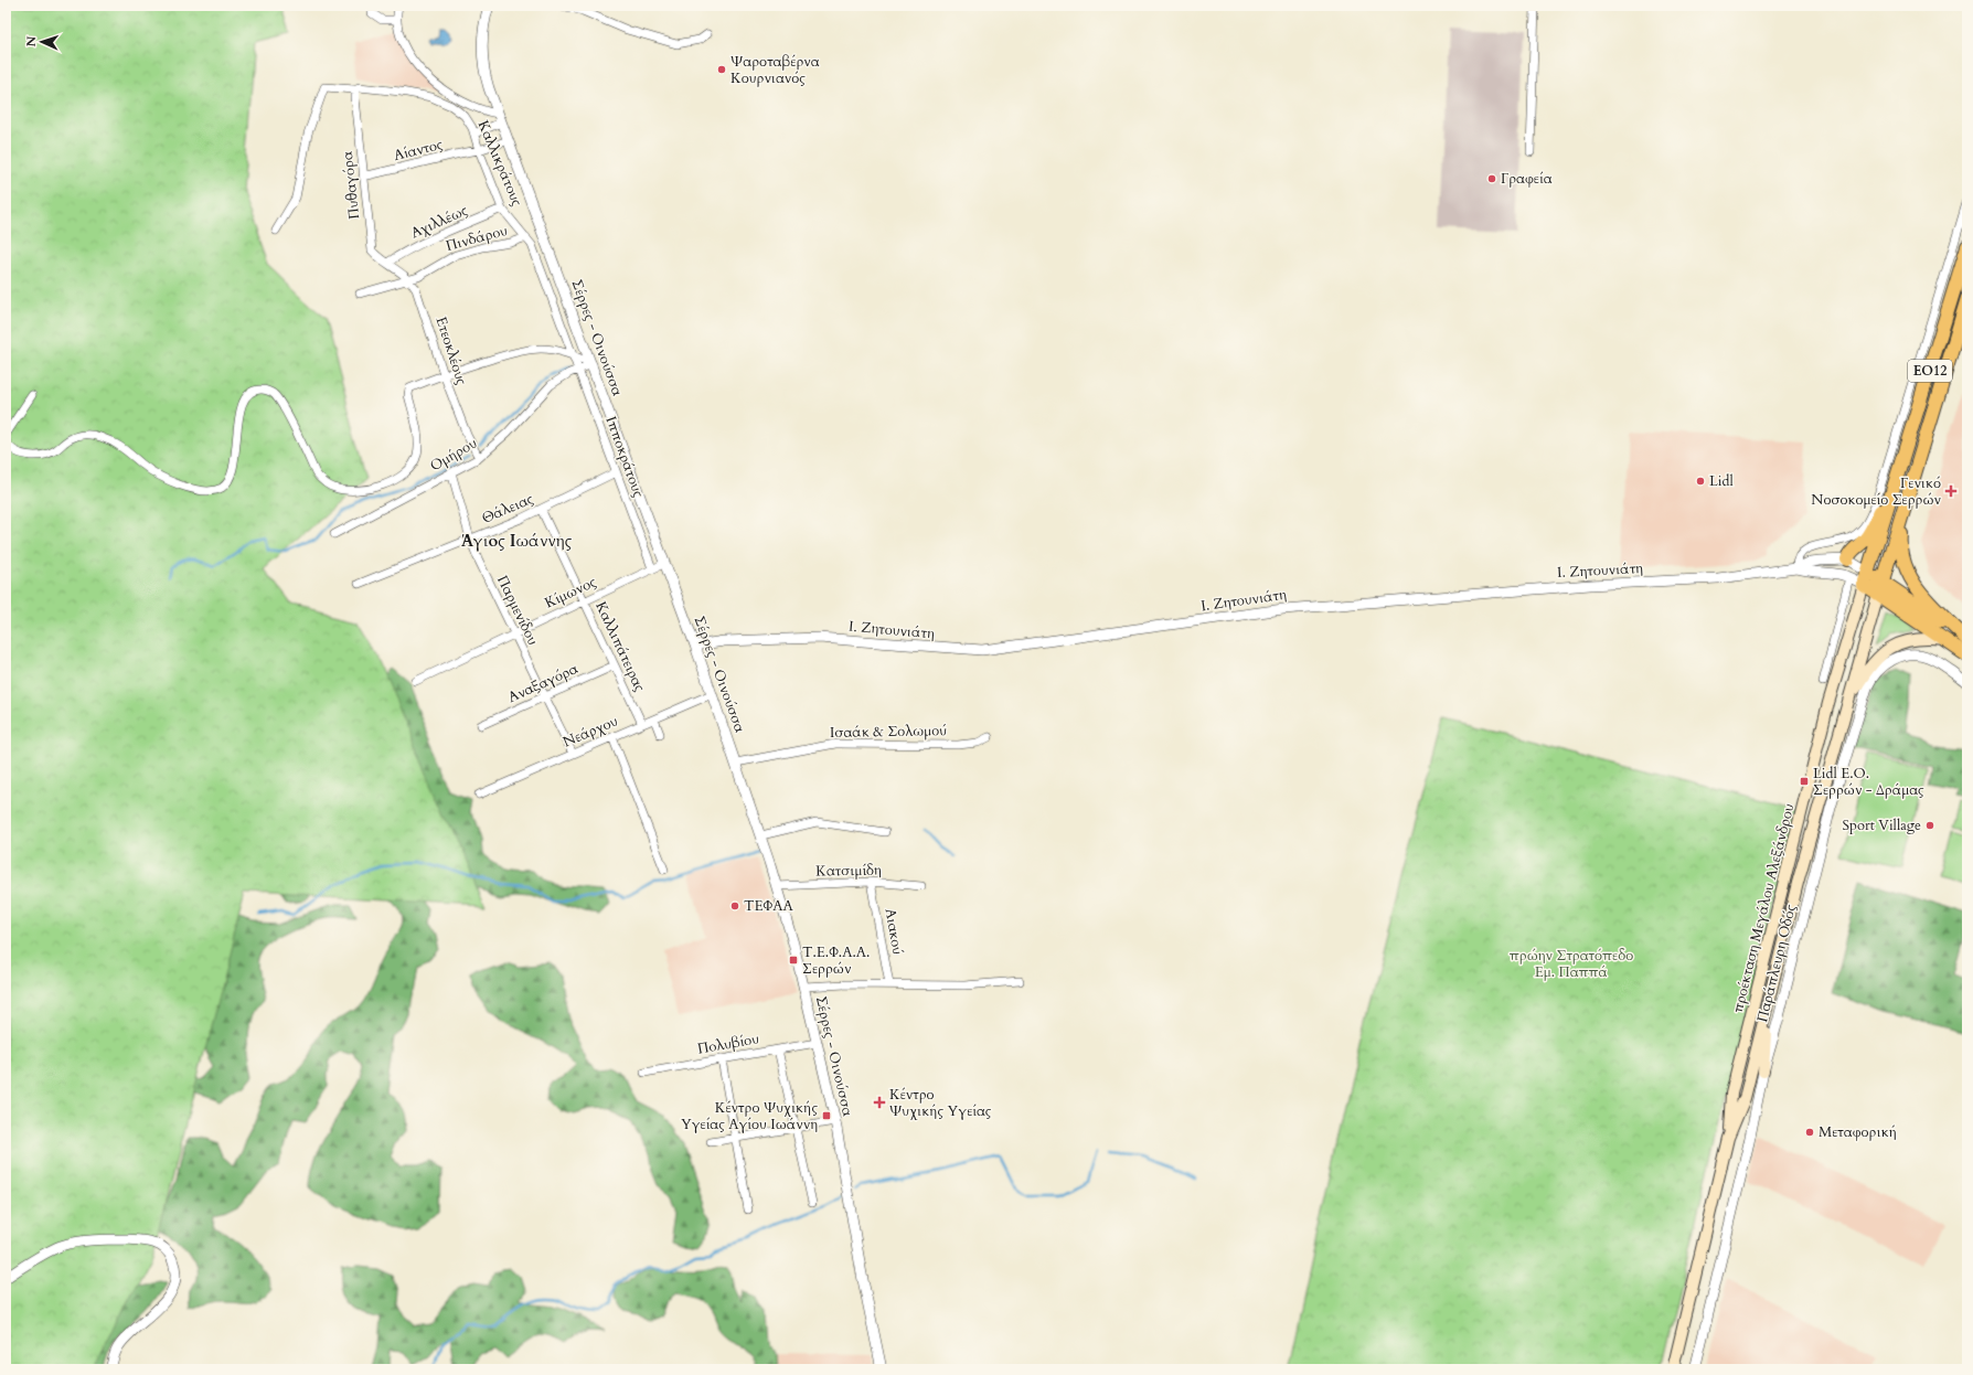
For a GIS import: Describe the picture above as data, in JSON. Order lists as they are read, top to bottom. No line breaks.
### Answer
{"streets":{"main road":["ΕΟ12","προέκταση Μεγάλου Αλεξάνδρου"],"street":["Αίαντος","Καλλικράτους","Πυθαγόρα","Αχιλλέως","Πινδάρου","Σέρρες - Οινούσσα","Ετεοκλέους","Ομήρου","Ιπποκράτους","Θάλειας","Ι. Ζητουνιάτη","Κίμωνος","Παρμενίδου","Καλλιπάτειρας","Αναξαγόρα","Νεάρχου","Ισαάκ & Σολωμού","Κατσιμίδη","Αιακού","Παράπλευρη Οδός","Πολυβίου"]},"crossings":[["Αίαντος","Καλλικράτους"],["Αίαντος","Πυθαγόρα"],["Αίαντος","Σέρρες - Οινούσσα"],["Καλλικράτους","Πυθαγόρα"],["Καλλικράτους","Αχιλλέως"],["Καλλικράτους","Πινδάρου"],["Καλλικράτους","Ιπποκράτους"],["Πυθαγόρα","Αχιλλέως"],["Πυθαγόρα","Ετεοκλέους"],["Αχιλλέως","Ετεοκλέους"],["Πινδάρου","Ετεοκλέους"],["Σέρρες - Οινούσσα","Ομήρου"],["Σέρρες - Οινούσσα","Ι. Ζητουνιάτη"],["Σέρρες - Οινούσσα","Κίμωνος"],["Σέρρες - Οινούσσα","Νεάρχου"],["Σέρρες - Οινούσσα","Ισαάκ & Σολωμού"],["Σέρρες - Οινούσσα","Κατσιμίδη"],["Σέρρες - Οινούσσα","Πολυβίου"],["Ετεοκλέους","Ομήρου"],["ΕΟ12","προέκταση Μεγάλου Αλεξάνδρου"],["Ομήρου","Ιπποκράτους"],["Ομήρου","Παρμενίδου"],["Ιπποκράτους","Θάλειας"],["Ιπποκράτους","Κίμωνος"],["Θάλειας","Παρμενίδου"],["Θάλειας","Καλλιπάτειρας"],["Κίμωνος","Παρμενίδου"],["Κίμωνος","Καλλιπάτειρας"],["Παρμενίδου","Αναξαγόρα"],["Παρμενίδου","Νεάρχου"],["Καλλιπάτειρας","Αναξαγόρα"],["Καλλιπάτειρας","Νεάρχου"],["Κατσιμίδη","Αιακού"]],"districts":["Άγιος Ιωάννης"],"parks":["πρώην Στρατόπεδο Εμ. Παππά"],"places":{"other":["Ψαροταβέρνα Κουρνιανός","Γραφεία","Lidl","Sport Village","ΤΕΦΑΑ","Μεταφορική"],"health":["Γενικό Νοσοκομείο Σερρών","Κέντρο Ψυχικής Υγείας"],"transit":["Lidl Ε.Ο. Σερρών - Δράμας","Τ.Ε.Φ.Α.Α. Σερρών","Κέντρο Ψυχικής Υγείας Αγίου Ιωάννη"]},"north":"left"}
